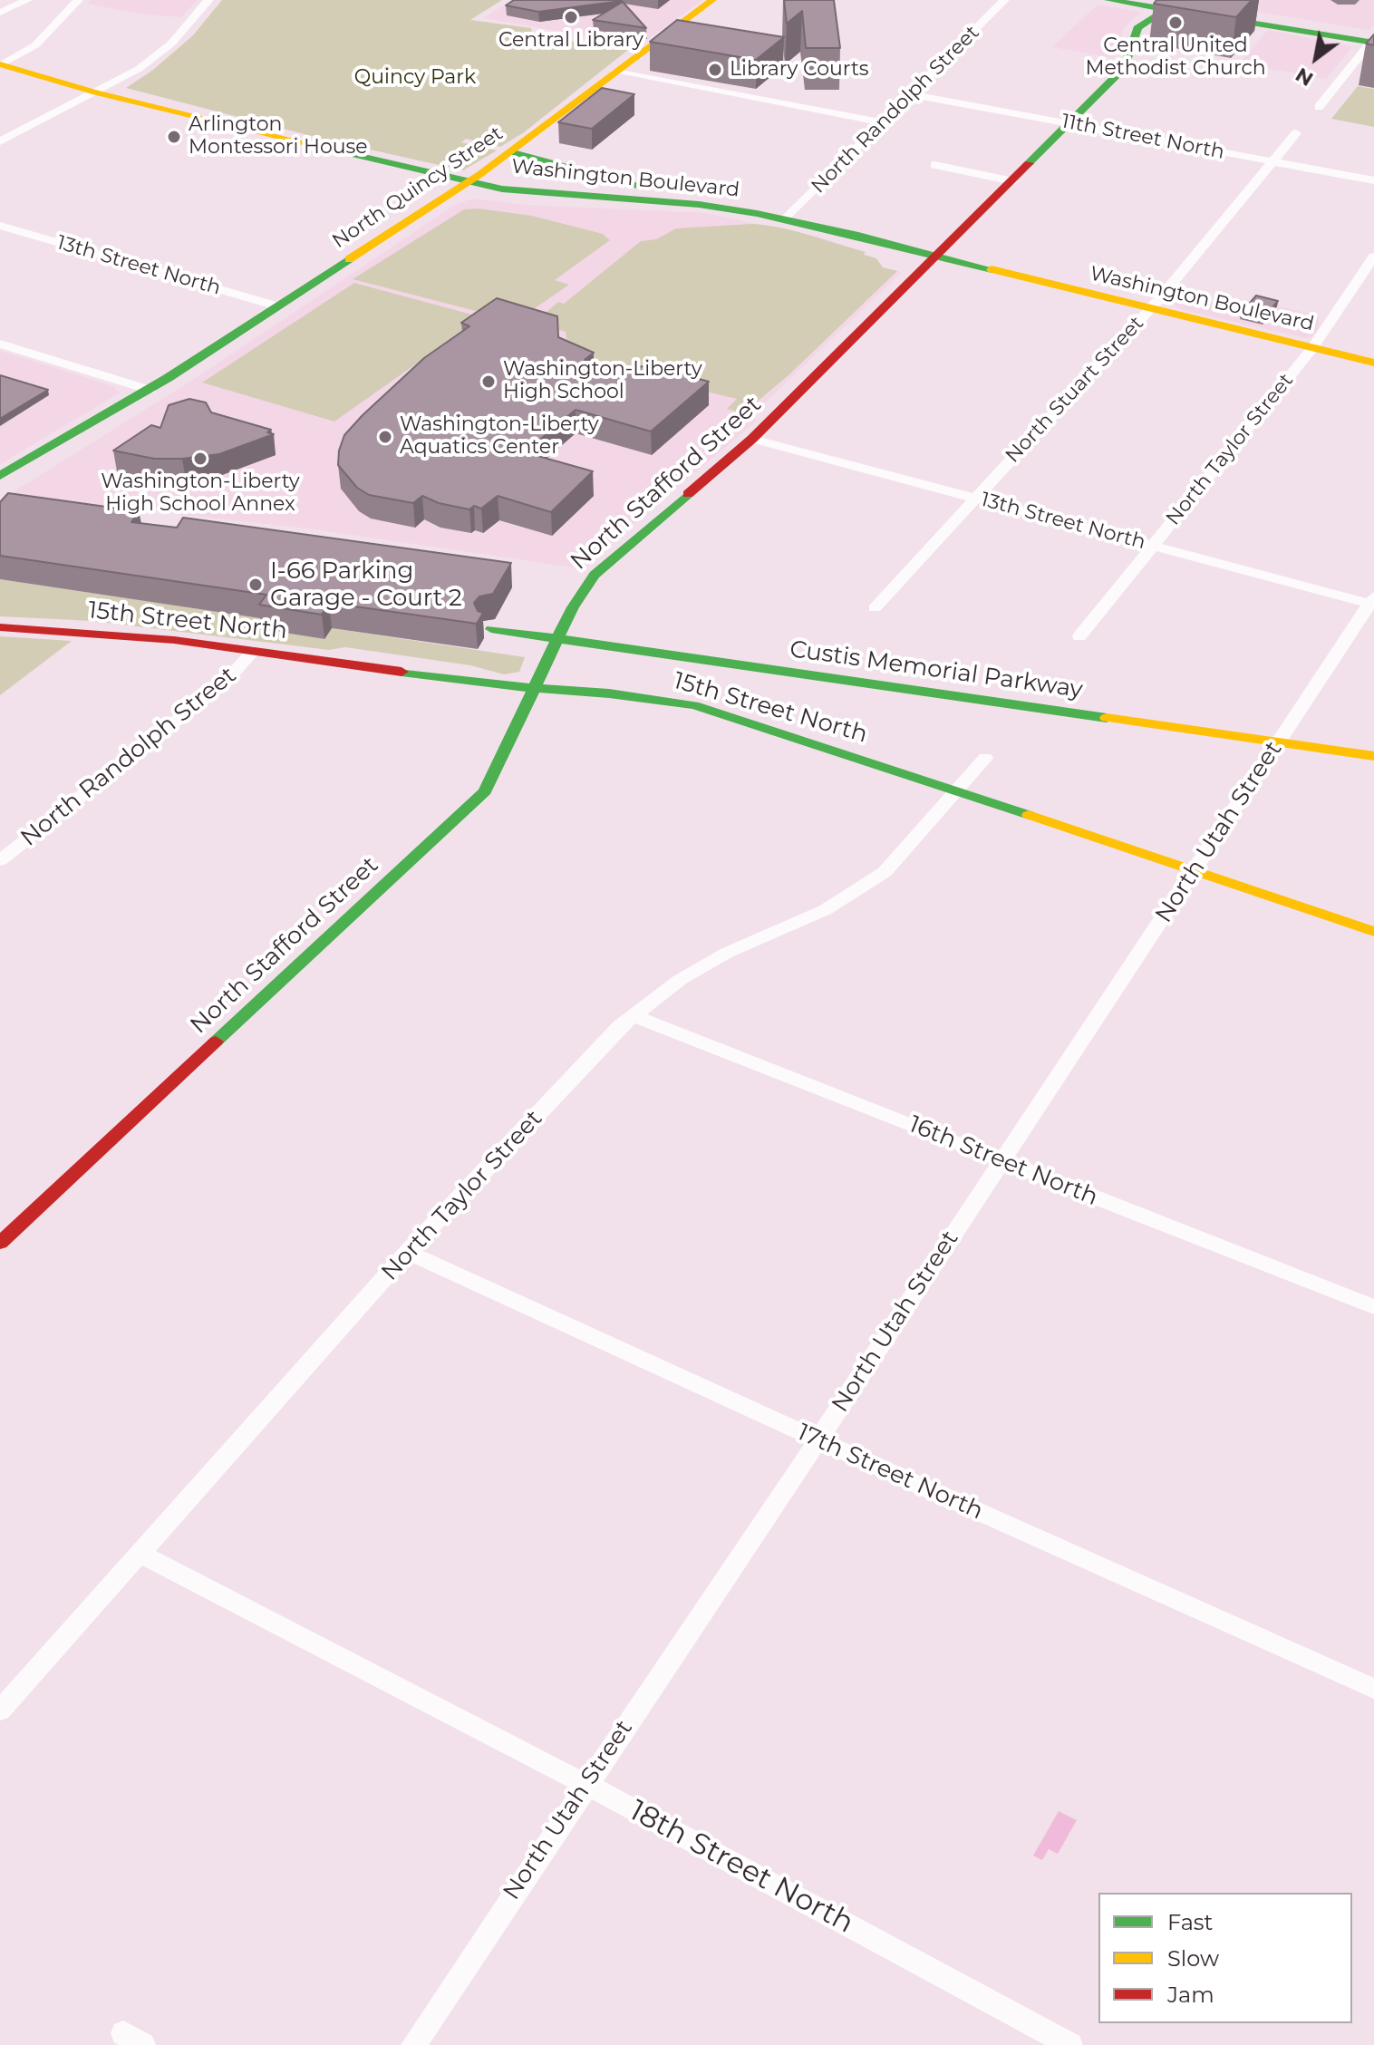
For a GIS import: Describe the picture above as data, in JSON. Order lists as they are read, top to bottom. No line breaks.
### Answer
{"streets":{"main road":["Washington Boulevard","North Quincy Street","North Stafford Street","15th Street North","Custis Memorial Parkway"],"street":["North Randolph Street","11th Street North","13th Street North","North Stuart Street","North Taylor Street","North Utah Street","16th Street North","17th Street North","18th Street North"]},"crossings":[["North Randolph Street","11th Street North"],["North Randolph Street","Washington Boulevard"],["North Randolph Street","15th Street North"],["11th Street North","North Stuart Street"],["11th Street North","North Stafford Street"],["Washington Boulevard","North Quincy Street"],["Washington Boulevard","North Stuart Street"],["Washington Boulevard","North Taylor Street"],["Washington Boulevard","North Stafford Street"],["North Quincy Street","13th Street North"],["13th Street North","North Stuart Street"],["13th Street North","North Taylor Street"],["13th Street North","North Stafford Street"],["13th Street North","North Utah Street"],["North Taylor Street","15th Street North"],["North Taylor Street","16th Street North"],["North Taylor Street","17th Street North"],["North Taylor Street","18th Street North"],["North Stafford Street","15th Street North"],["15th Street North","North Utah Street"],["North Utah Street","16th Street North"],["North Utah Street","17th Street North"],["North Utah Street","18th Street North"]],"parks":["Quincy Park"],"places":["Central Library","Central United Methodist Church","Library Courts","Arlington Montessori House","Washington-Liberty High School","Washington-Liberty Aquatics Center","Washington-Liberty High School Annex","I-66 Parking Garage - Court 2"],"legend":["Fast","Slow","Jam"],"north":"bottom left"}
